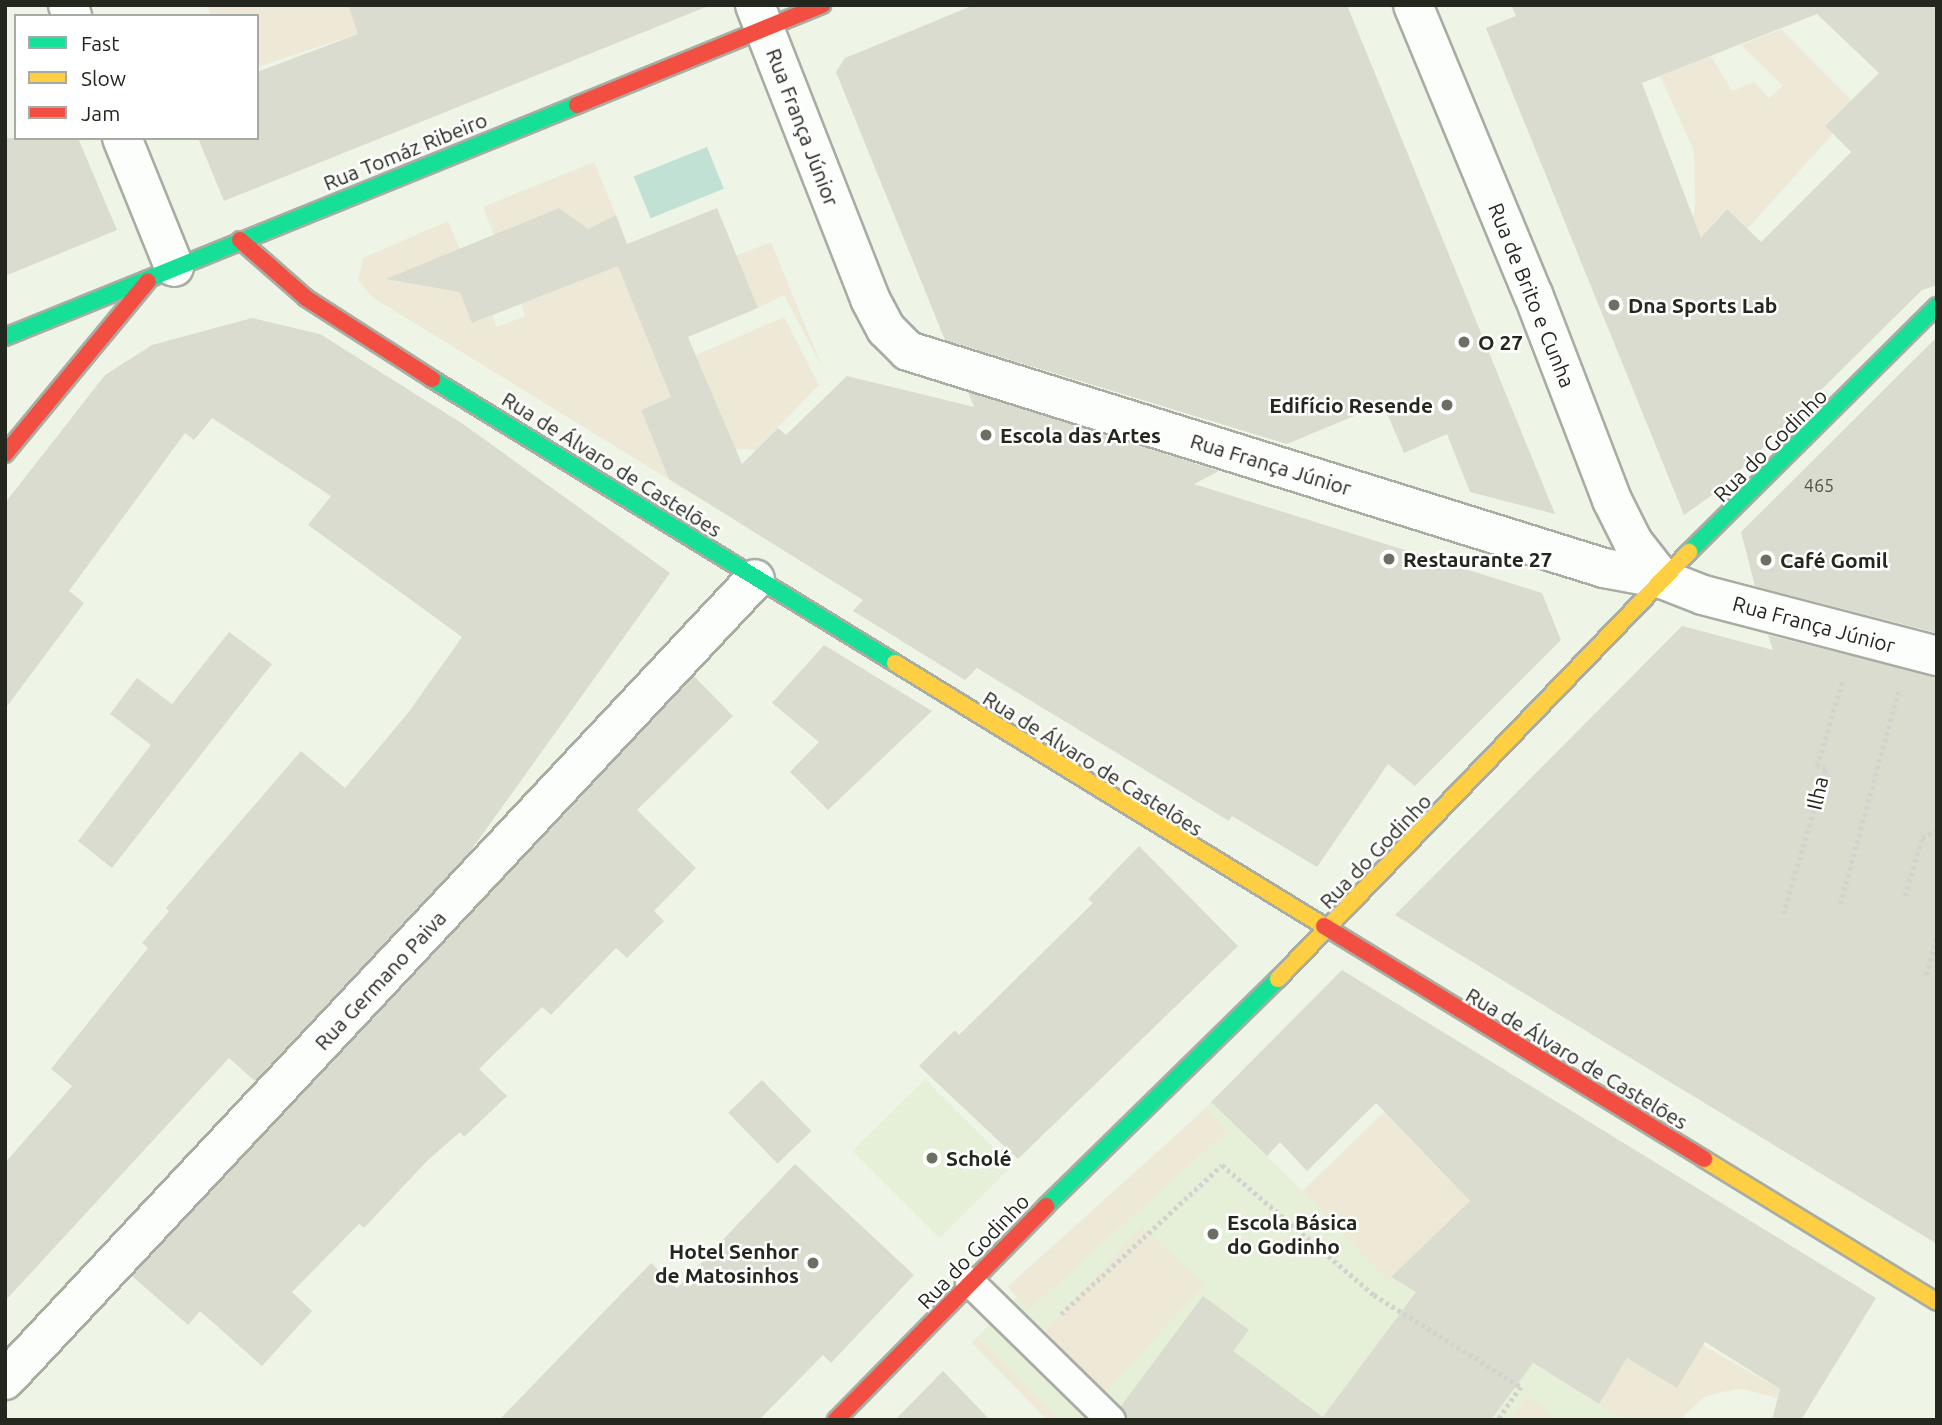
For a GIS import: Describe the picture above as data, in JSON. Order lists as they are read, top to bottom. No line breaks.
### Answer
{"streets":{"street":["Rua França Júnior","Rua Tomáz Ribeiro","Rua de Brito e Cunha","Rua do Godinho","Rua de Álvaro de Castelões","Rua Germano Paiva"],"path":["Ilha"]},"crossings":[["Rua França Júnior","Rua Tomáz Ribeiro"],["Rua França Júnior","Rua de Brito e Cunha"],["Rua França Júnior","Rua do Godinho"],["Rua França Júnior","Ilha"],["Rua Tomáz Ribeiro","Rua de Álvaro de Castelões"],["Rua de Brito e Cunha","Rua do Godinho"],["Rua do Godinho","Rua de Álvaro de Castelões"],["Rua de Álvaro de Castelões","Rua Germano Paiva"]],"places":["Dna Sports Lab","O 27","Edifício Resende","Escola das Artes","Restaurante 27","Café Gomil","Scholé","Escola Básica do Godinho","Hotel Senhor de Matosinhos"],"house_numbers":["465"],"legend":["Fast","Slow","Jam"]}
